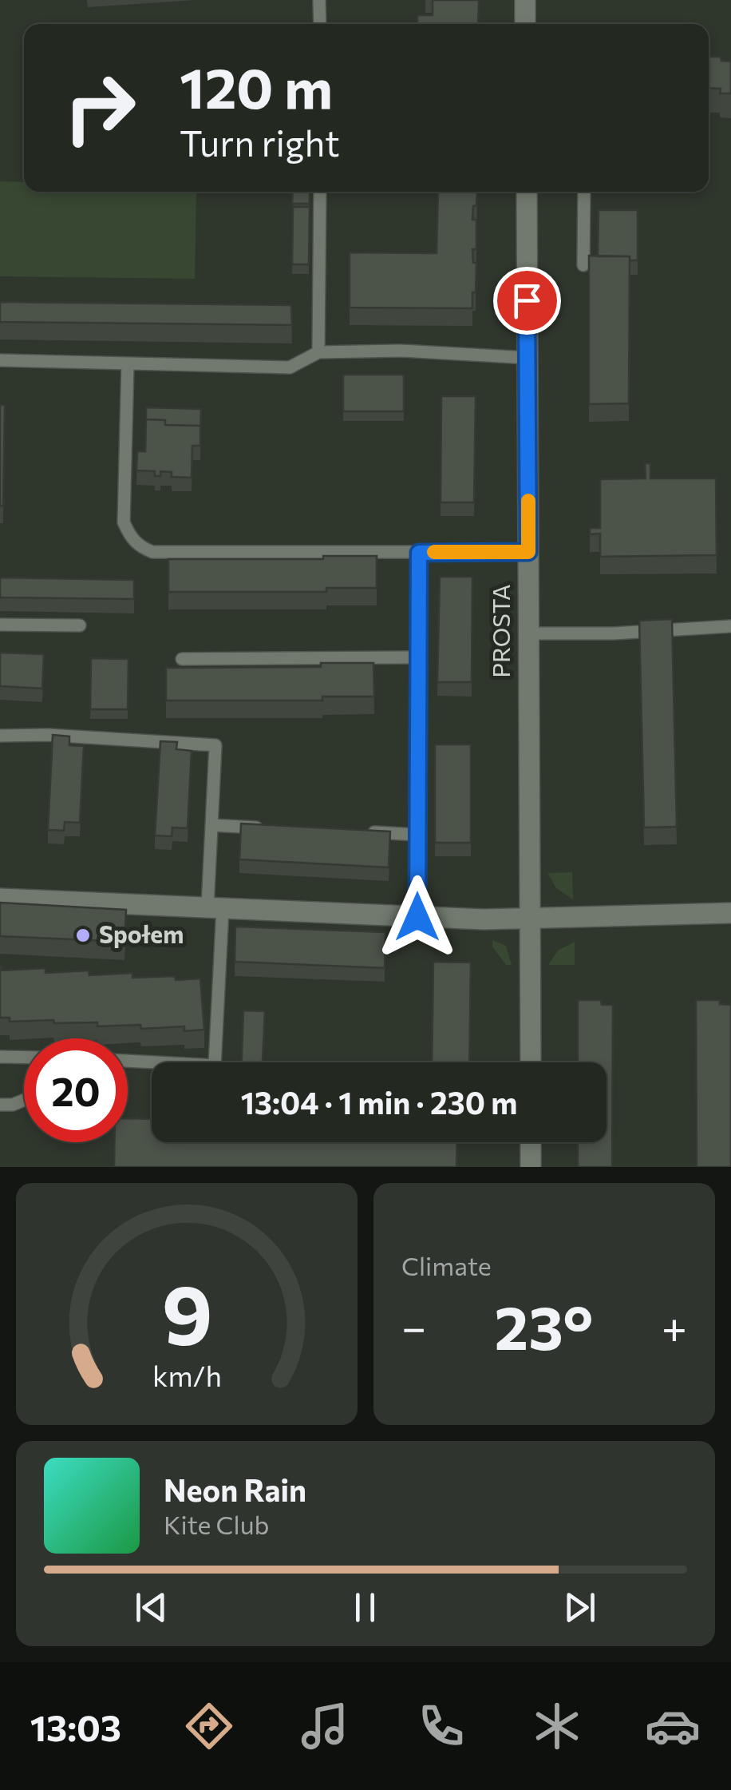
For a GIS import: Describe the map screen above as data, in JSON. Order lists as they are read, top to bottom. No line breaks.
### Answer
{"streets":{"street":["PROSTA"]},"places":["Społem"],"page":{"turn":["120 m","Turn right"],"limit":"20","trip":"13:04 · 1 min · 230 m","tile":"Climate","heat":["−","23°","+"],"song":["Neon Rain","Kite Club"],"tabs":"13:03","gauge":["9","km/h"]}}
